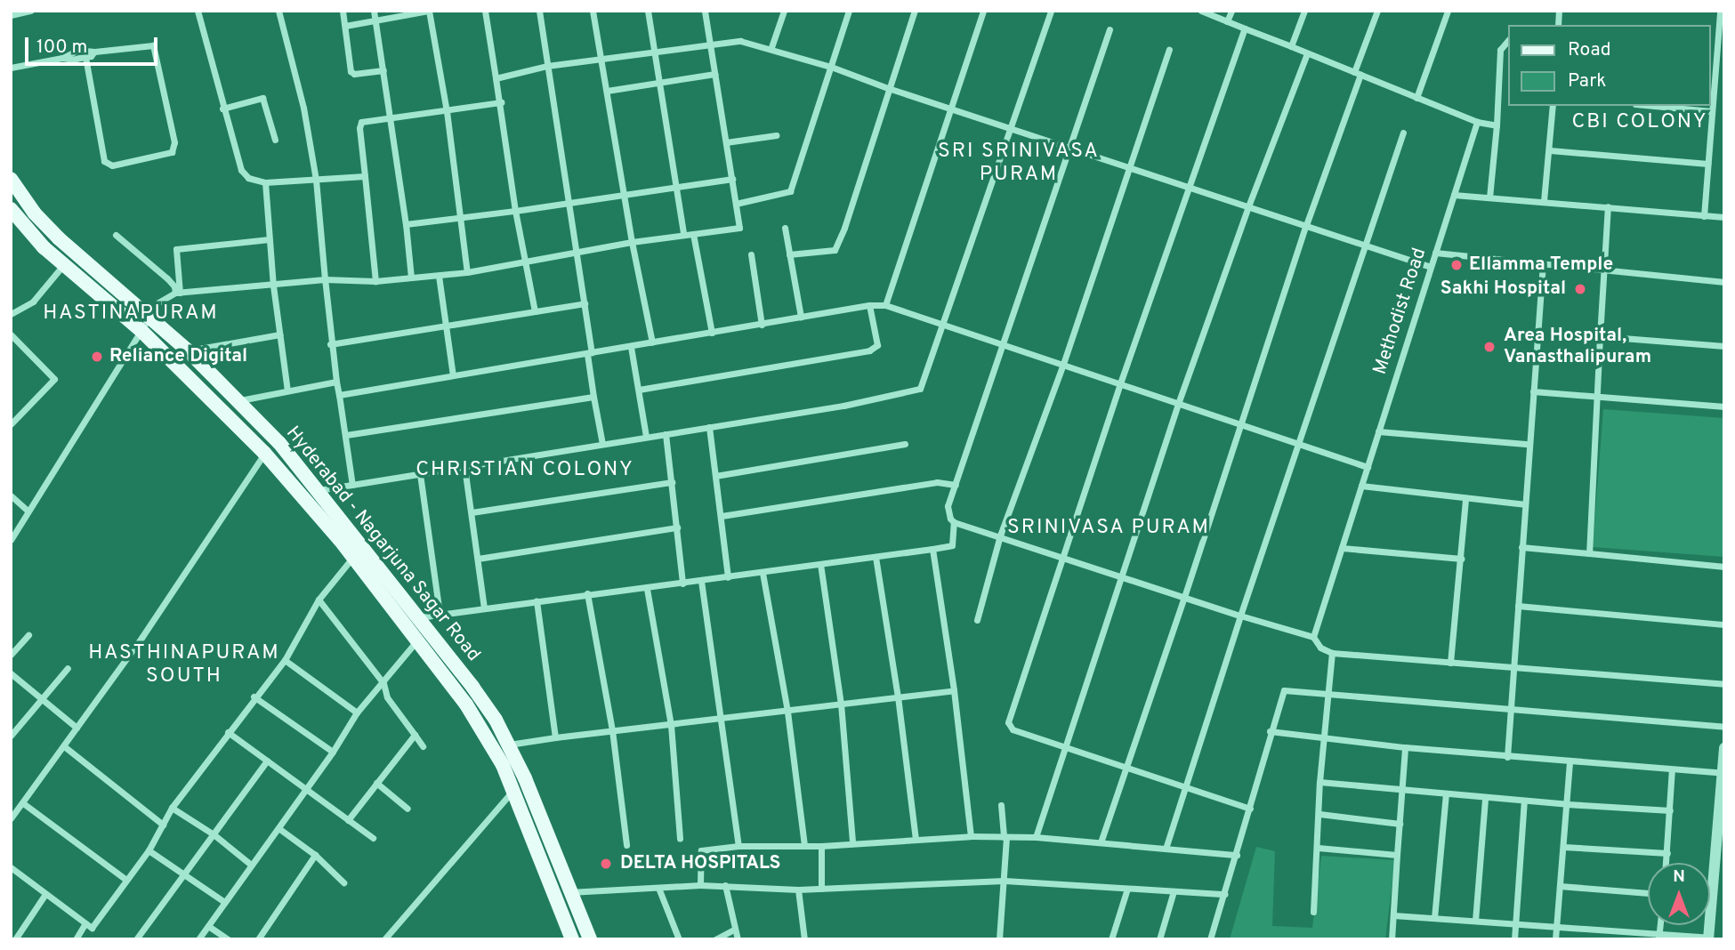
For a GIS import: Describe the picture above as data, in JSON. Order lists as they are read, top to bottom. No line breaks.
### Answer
{"streets":{"main road":["Hyderabad - Nagarjuna Sagar Road"],"street":["Methodist Road"]},"districts":["CBI COLONY","SRI SRINIVASA PURAM","HASTINAPURAM","CHRISTIAN COLONY","SRINIVASA PURAM","HASTHINAPURAM SOUTH"],"places":["Ellamma Temple","Sakhi Hospital","Area Hospital, Vanasthalipuram","Reliance Digital","DELTA HOSPITALS"],"legend":["Road","Park"],"scale_bar":"100 m","north":"top"}
